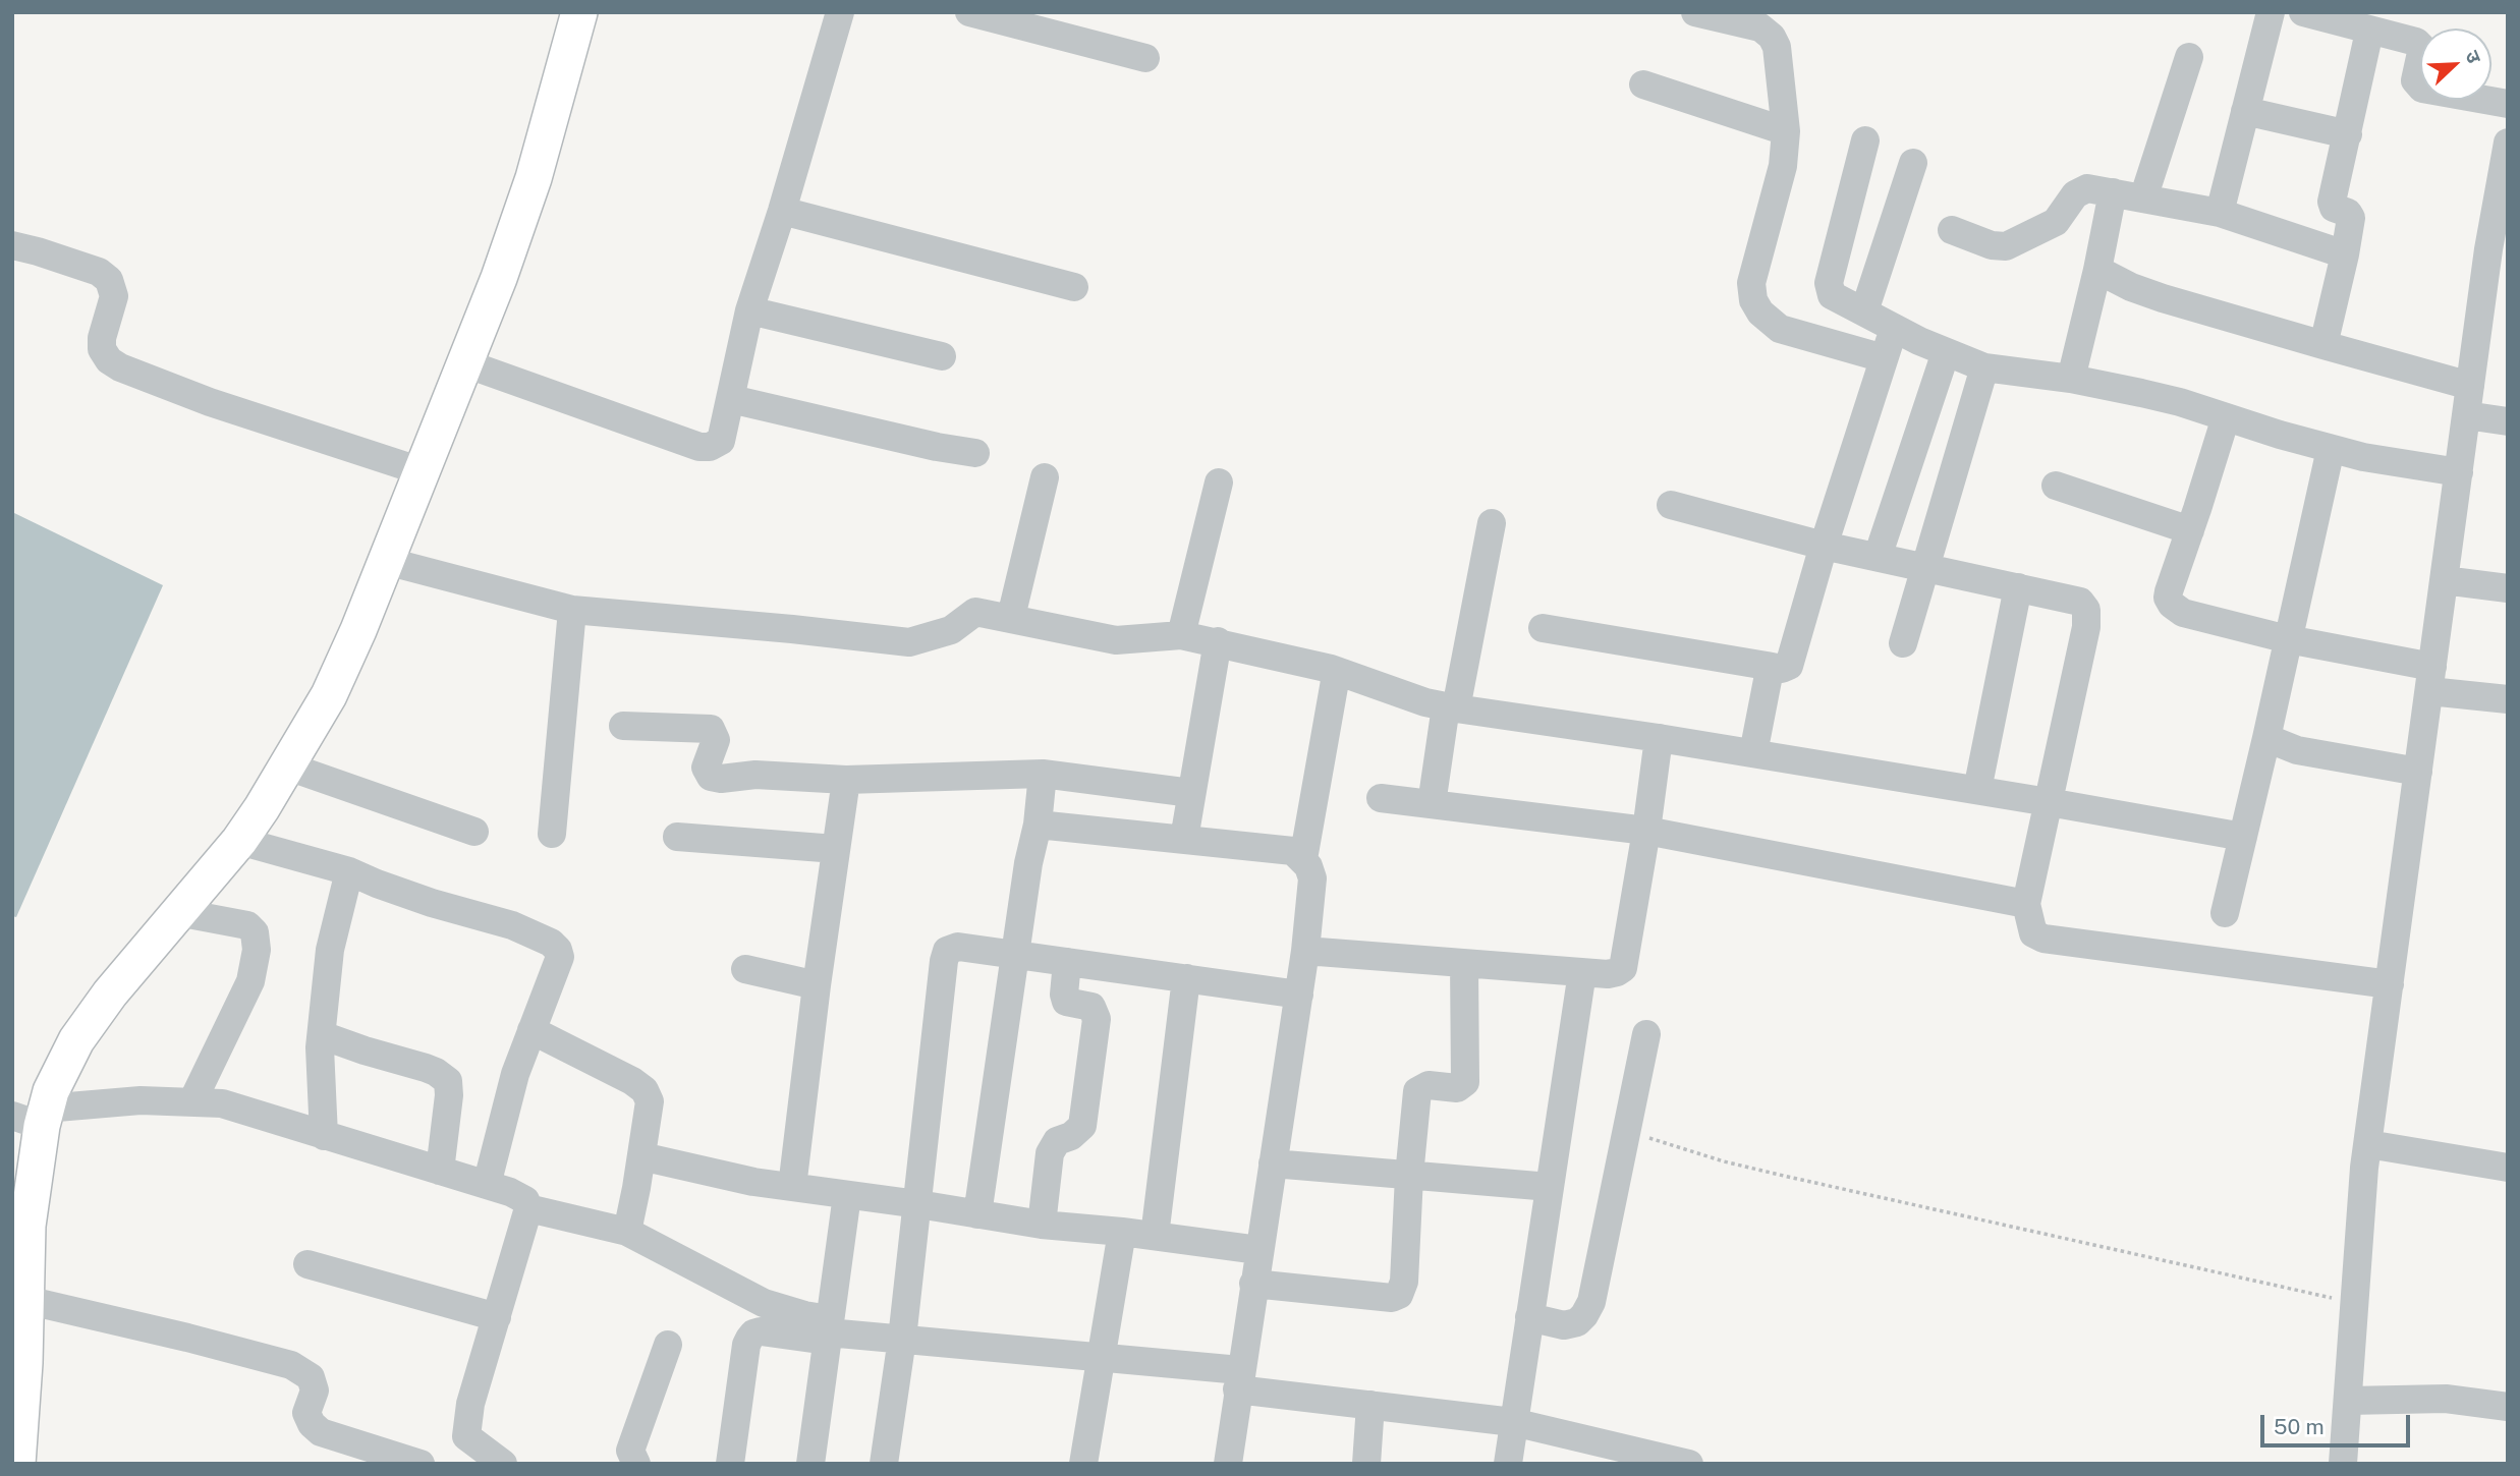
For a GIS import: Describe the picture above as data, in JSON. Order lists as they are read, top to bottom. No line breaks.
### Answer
{"scale_bar":"50 m","north":"top right"}
